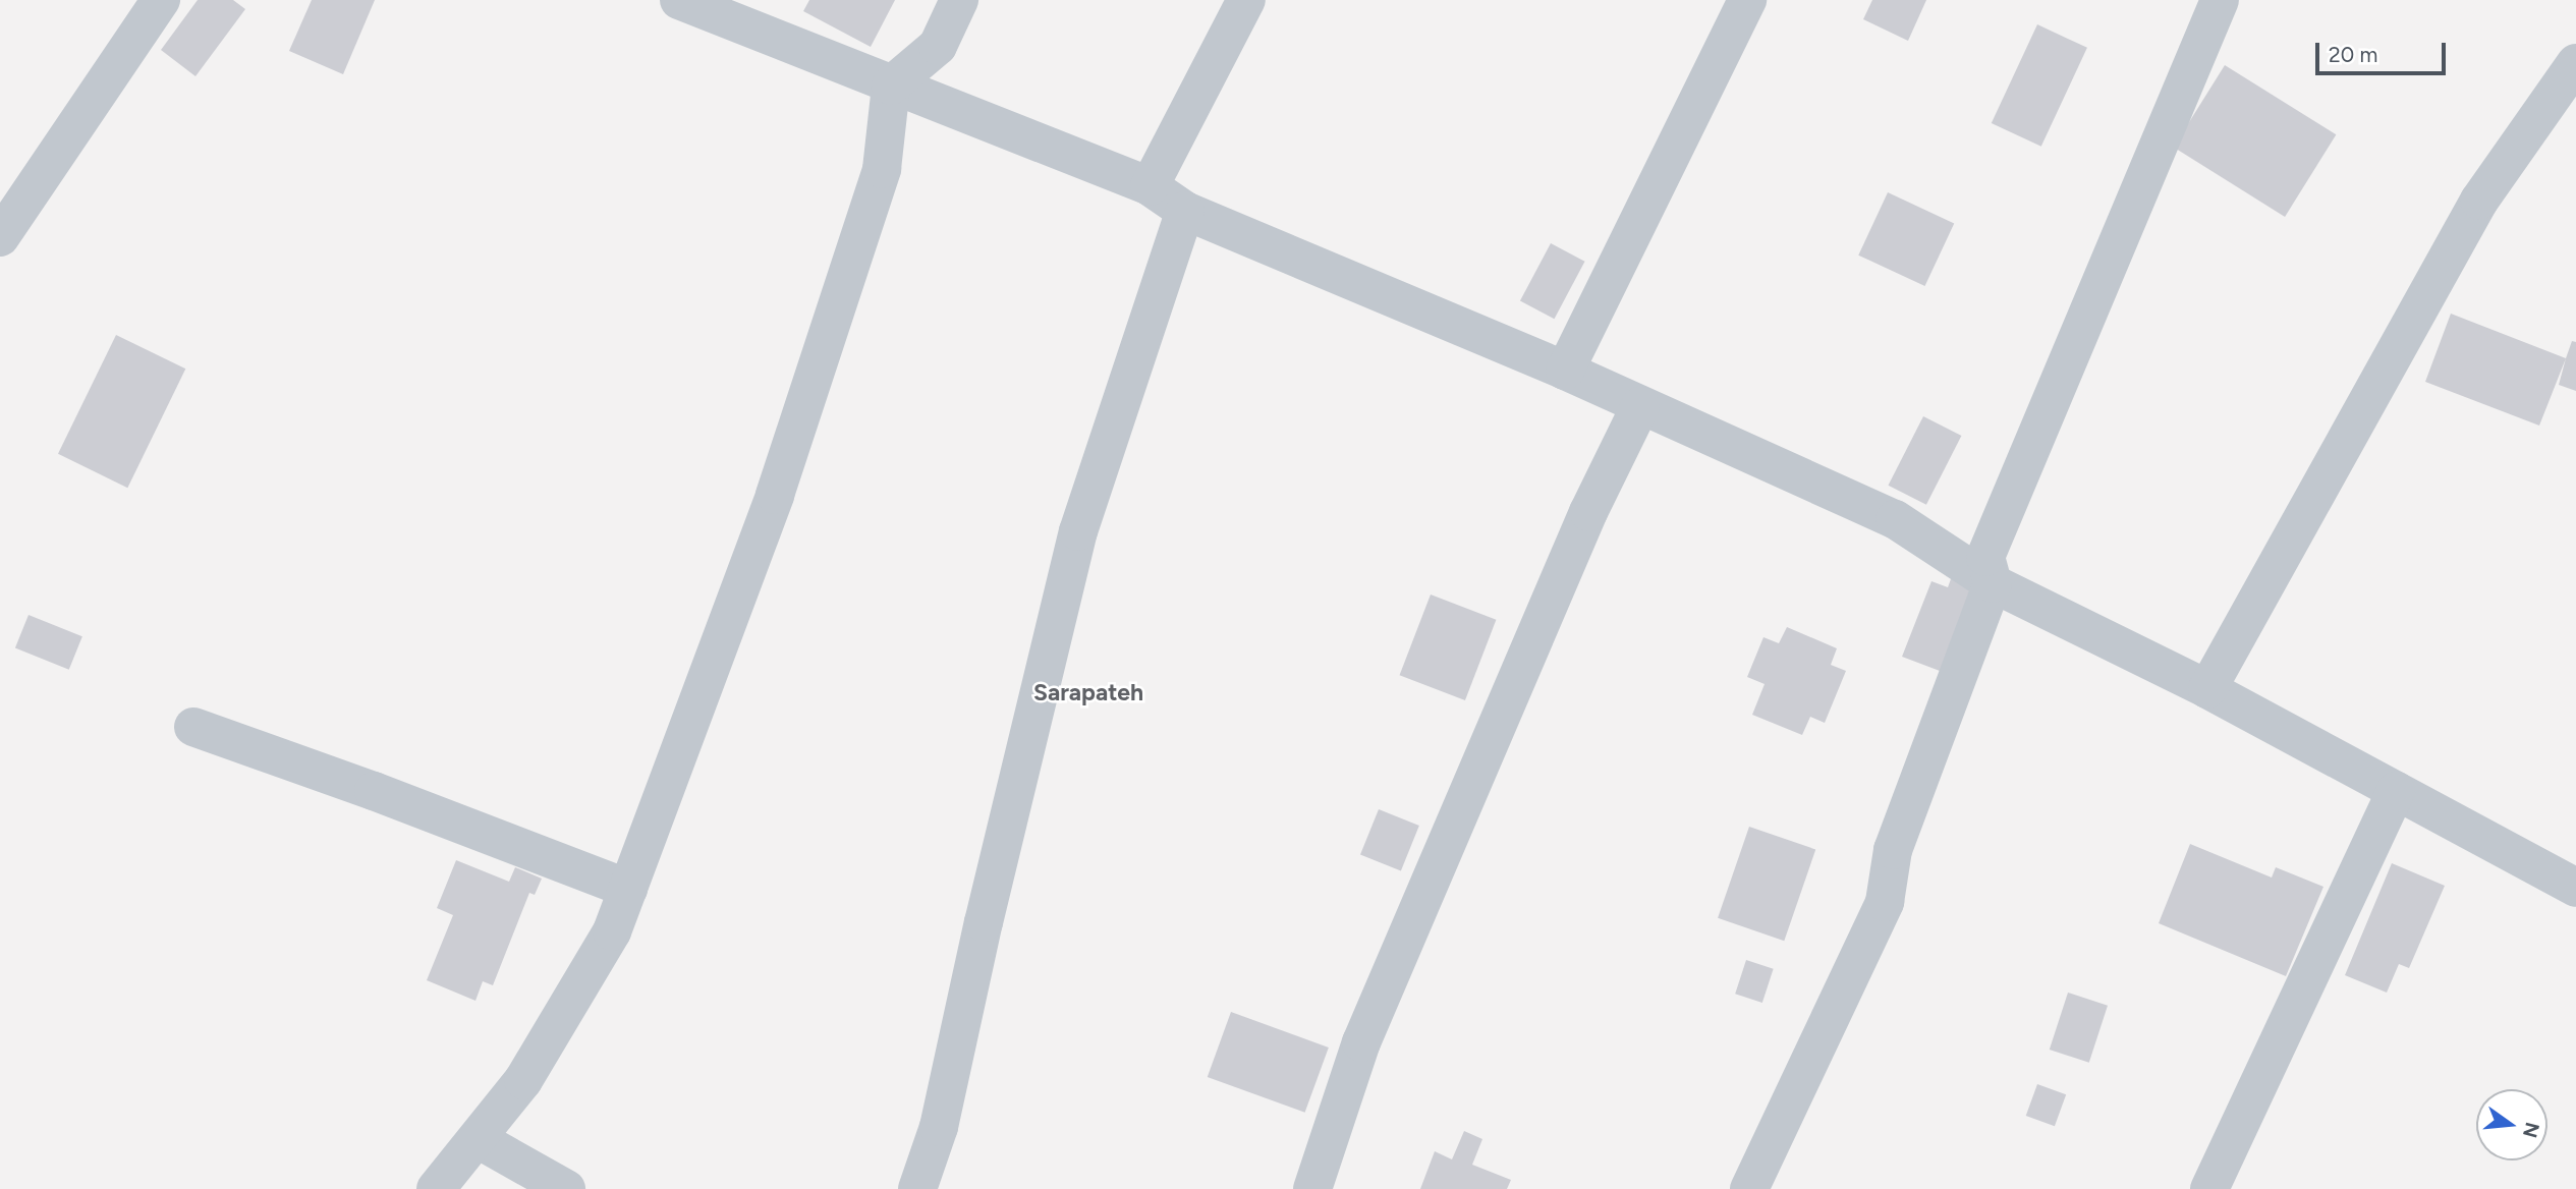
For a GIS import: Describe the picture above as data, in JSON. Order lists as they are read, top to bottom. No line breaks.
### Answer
{"districts":["Sarapateh"],"scale_bar":"20 m","north":"right"}
